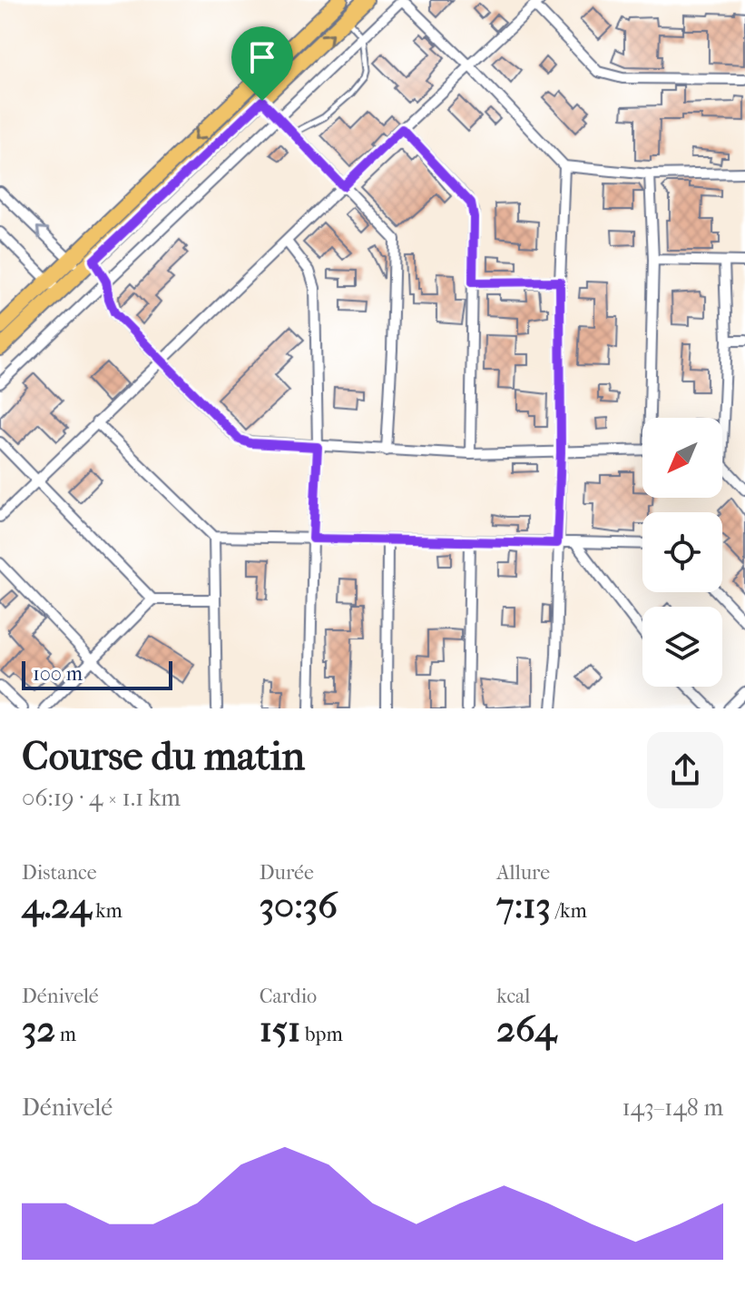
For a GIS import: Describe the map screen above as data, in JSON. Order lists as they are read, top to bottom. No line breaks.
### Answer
{"scale_bar":"100 m","north":"bottom left","page":{"scale":"100 m","heading":["Course du matin","06:19 · 4 × 1.1 km"],"stats":[["Distance","4.24 km"],["Durée","30:36"],["Allure","7:13 /km"],["Dénivelé","32 m"],["Cardio","151 bpm"],["kcal","264"]],"chart":["Dénivelé","143–148 m"]}}
